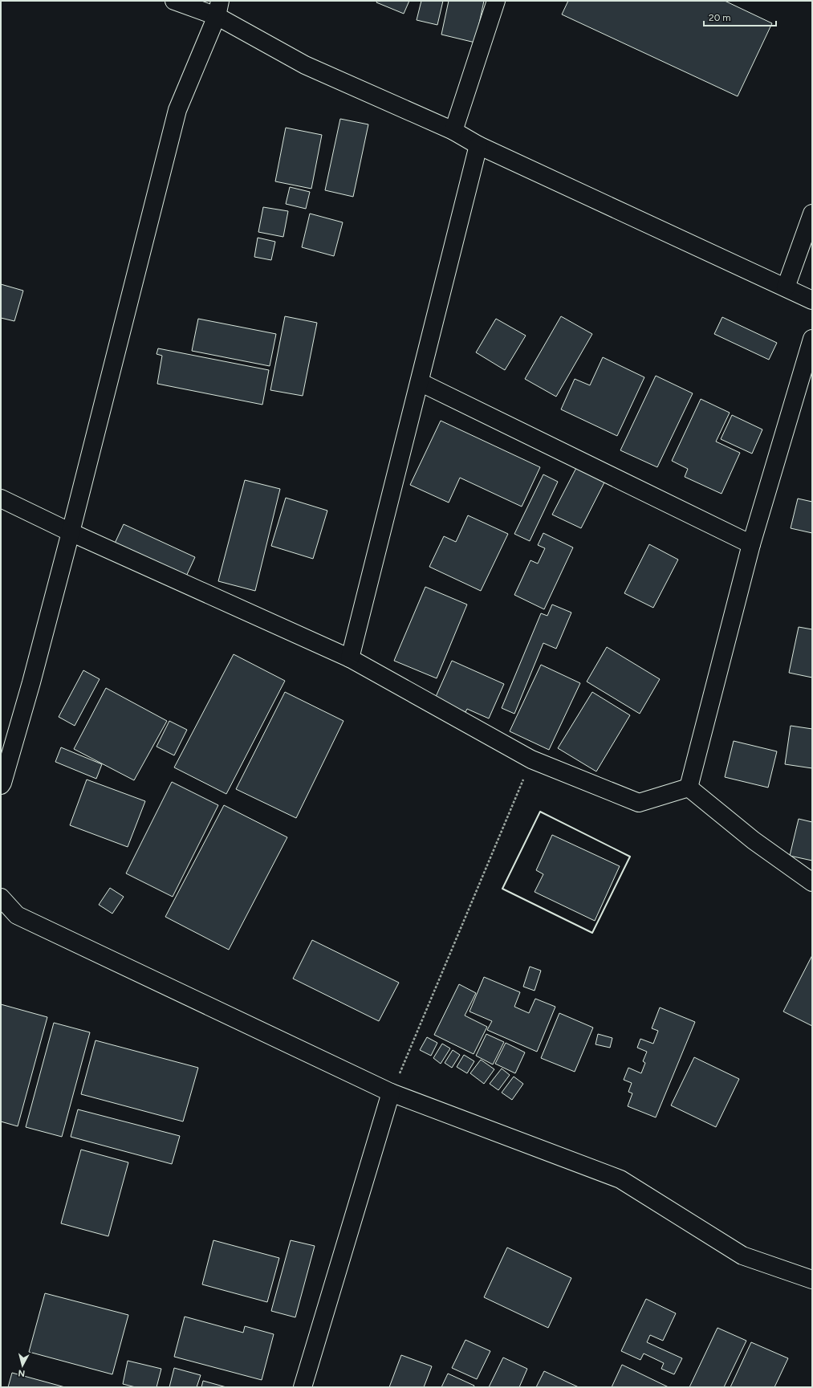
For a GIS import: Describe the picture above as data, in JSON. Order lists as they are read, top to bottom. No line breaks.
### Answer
{"scale_bar":"20 m","north":"bottom"}
